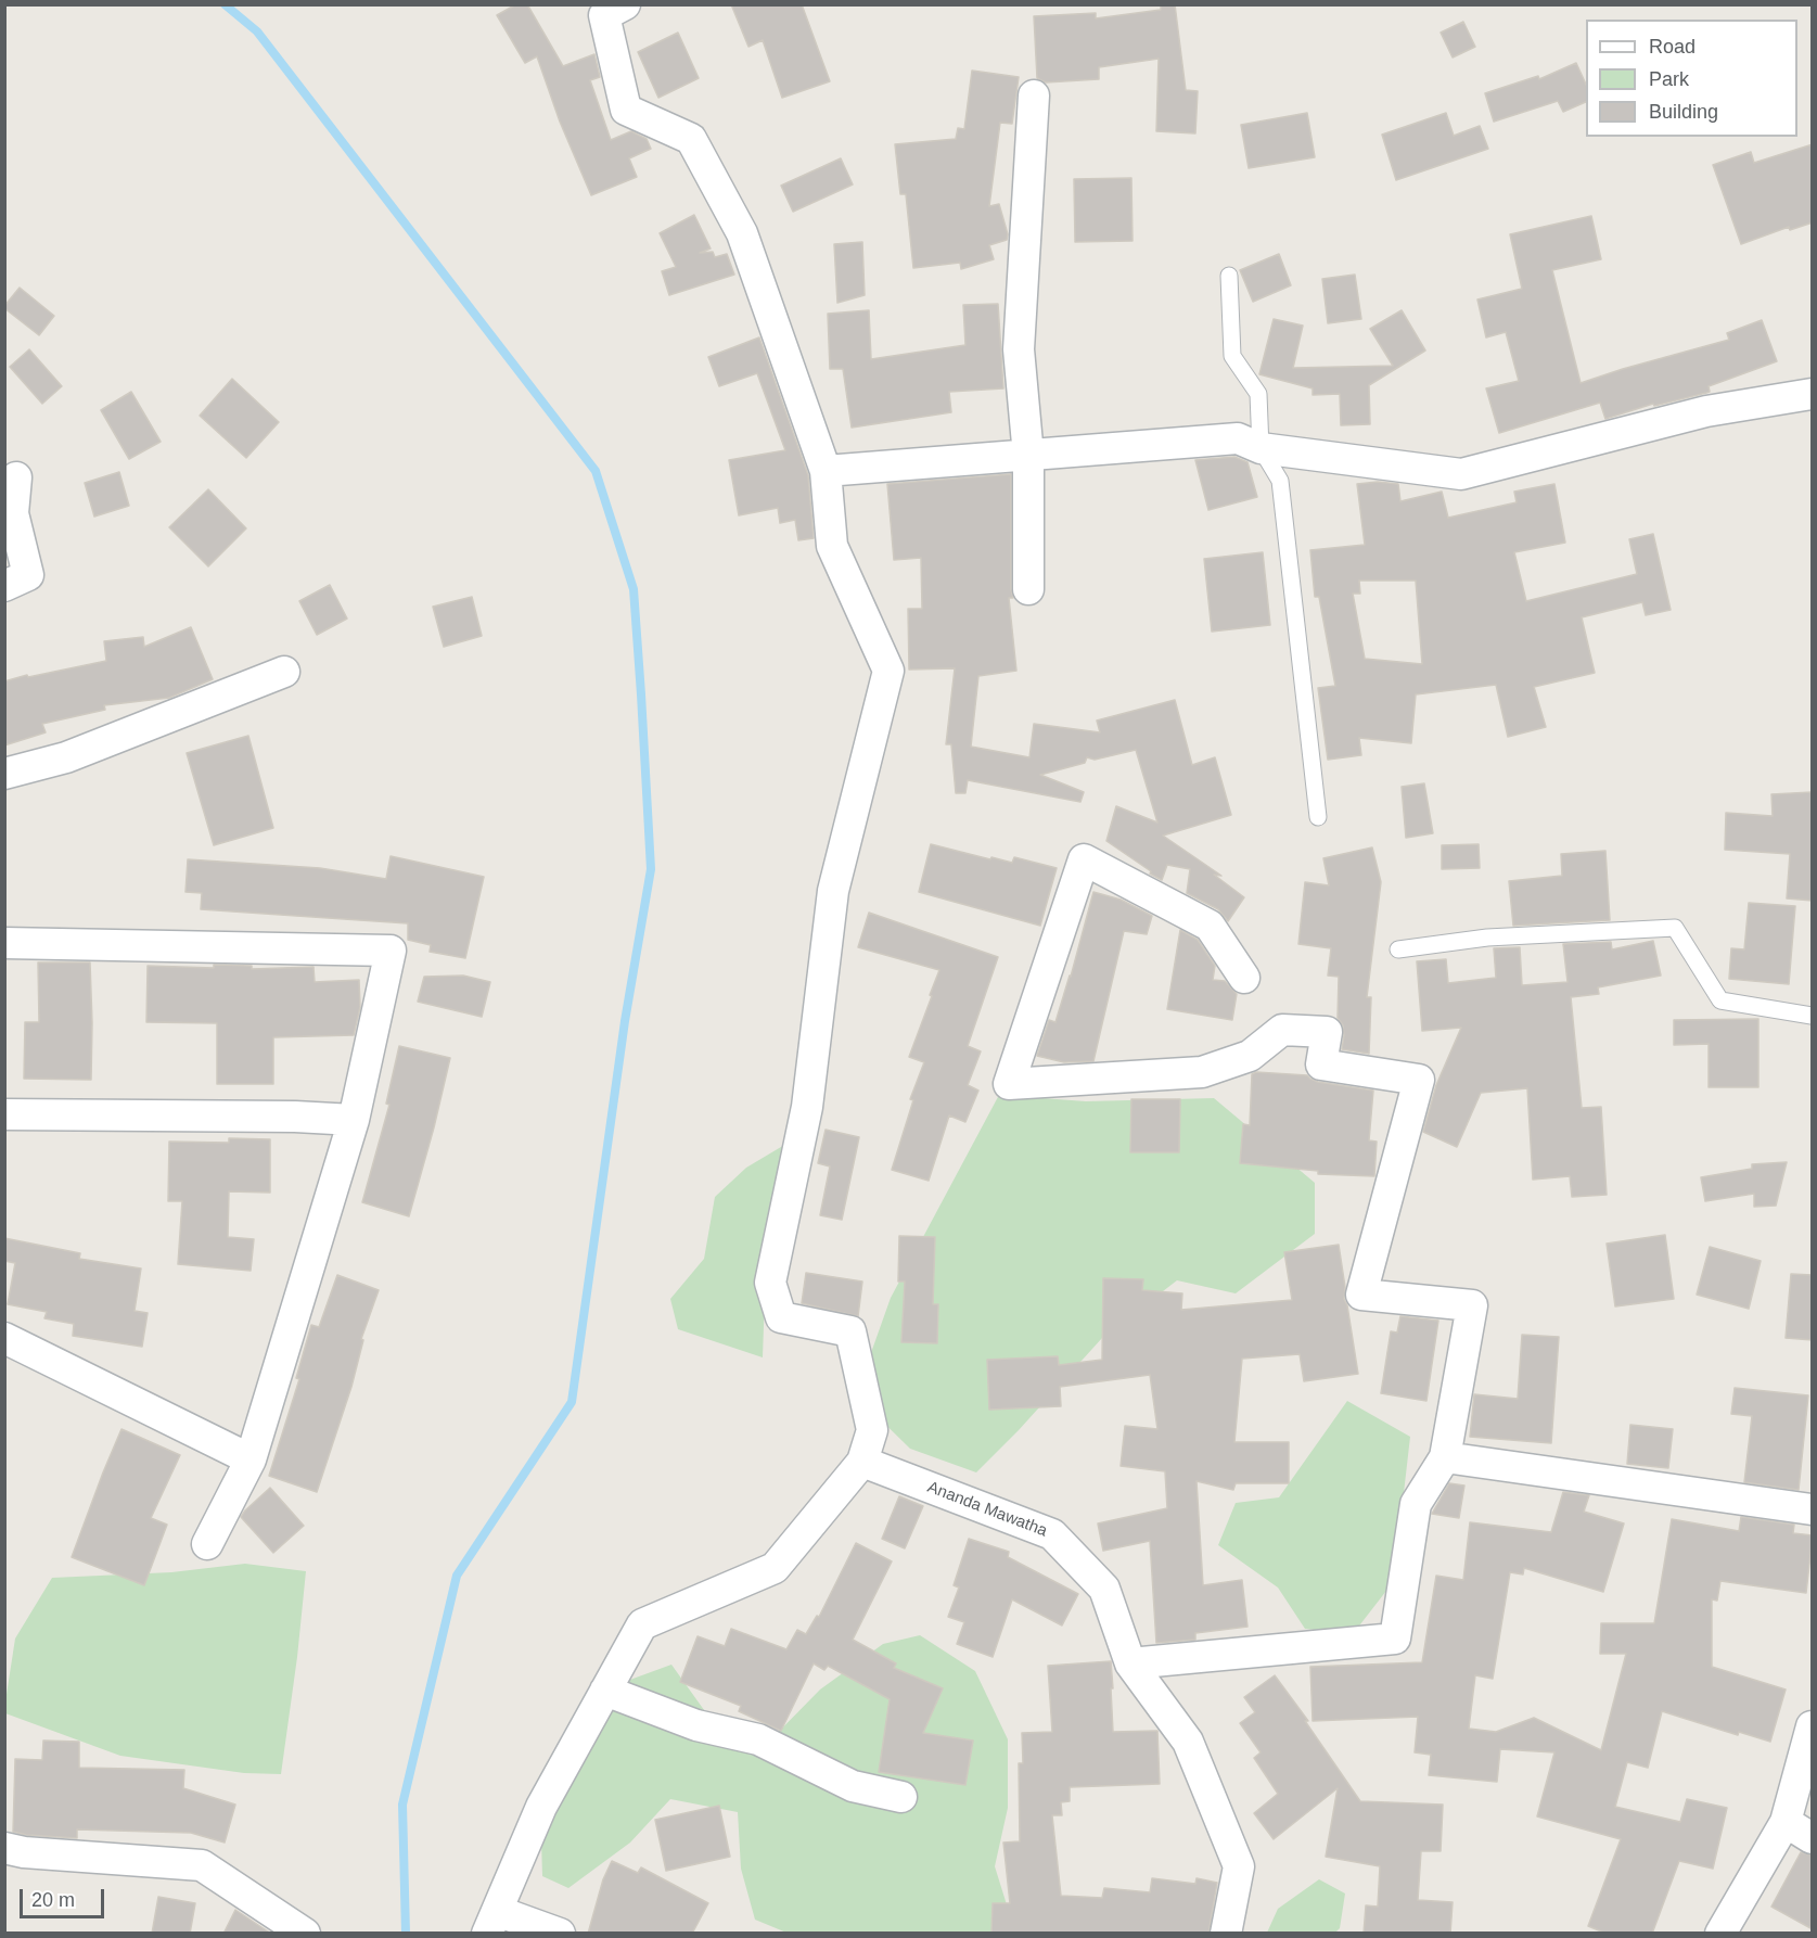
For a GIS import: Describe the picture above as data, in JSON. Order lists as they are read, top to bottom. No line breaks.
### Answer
{"streets":{"street":["Ananda Mawatha"]},"legend":["Road","Park","Building"],"scale_bar":"20 m"}
